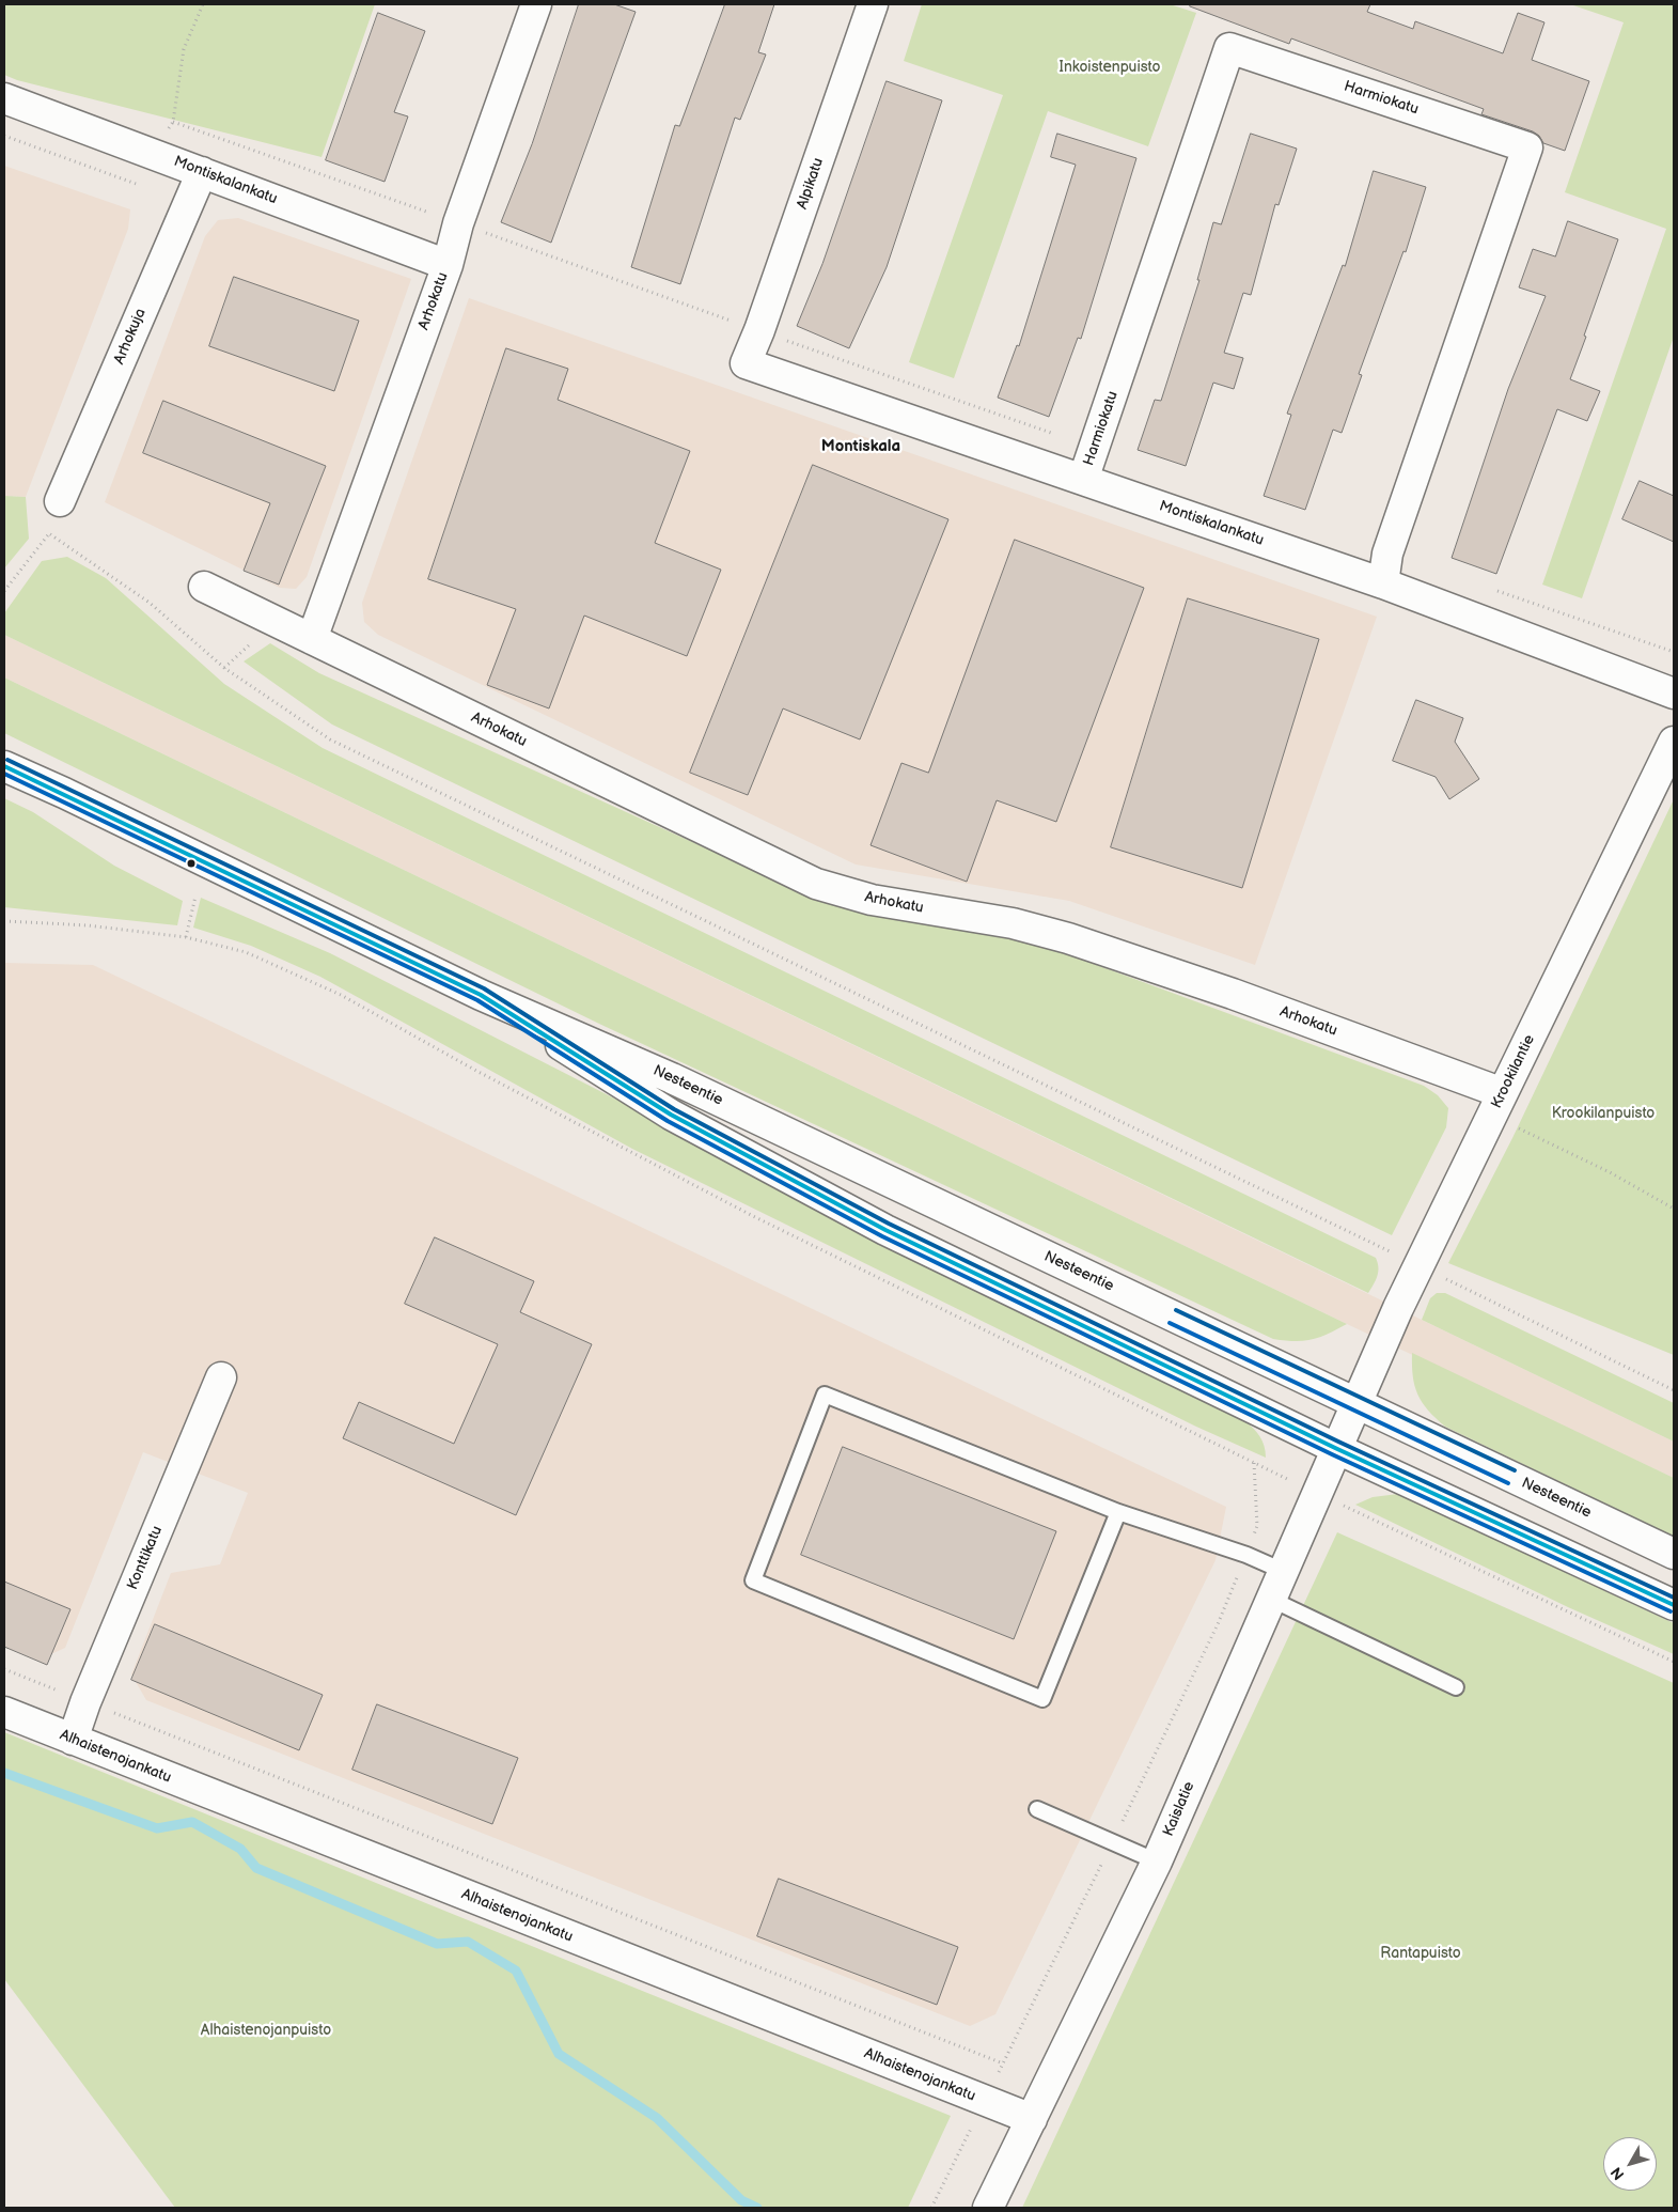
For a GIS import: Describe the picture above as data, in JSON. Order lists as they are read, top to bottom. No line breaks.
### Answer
{"streets":{"street":["Harmiokatu","Montiskalankatu","Alpikatu","Arhokatu","Arhokuja","Krookilantie","Nesteentie","Konttikatu","Alhaistenojankatu","Kaislatie"]},"crossings":[["Harmiokatu","Montiskalankatu"],["Montiskalankatu","Alpikatu"],["Montiskalankatu","Arhokatu"],["Montiskalankatu","Arhokuja"],["Arhokatu","Krookilantie"],["Krookilantie","Nesteentie"],["Krookilantie","Kaislatie"],["Nesteentie","Kaislatie"],["Konttikatu","Alhaistenojankatu"],["Alhaistenojankatu","Kaislatie"]],"districts":["Montiskala"],"parks":["Inkoistenpuisto","Krookilanpuisto","Rantapuisto","Alhaistenojanpuisto"],"north":"bottom left"}
